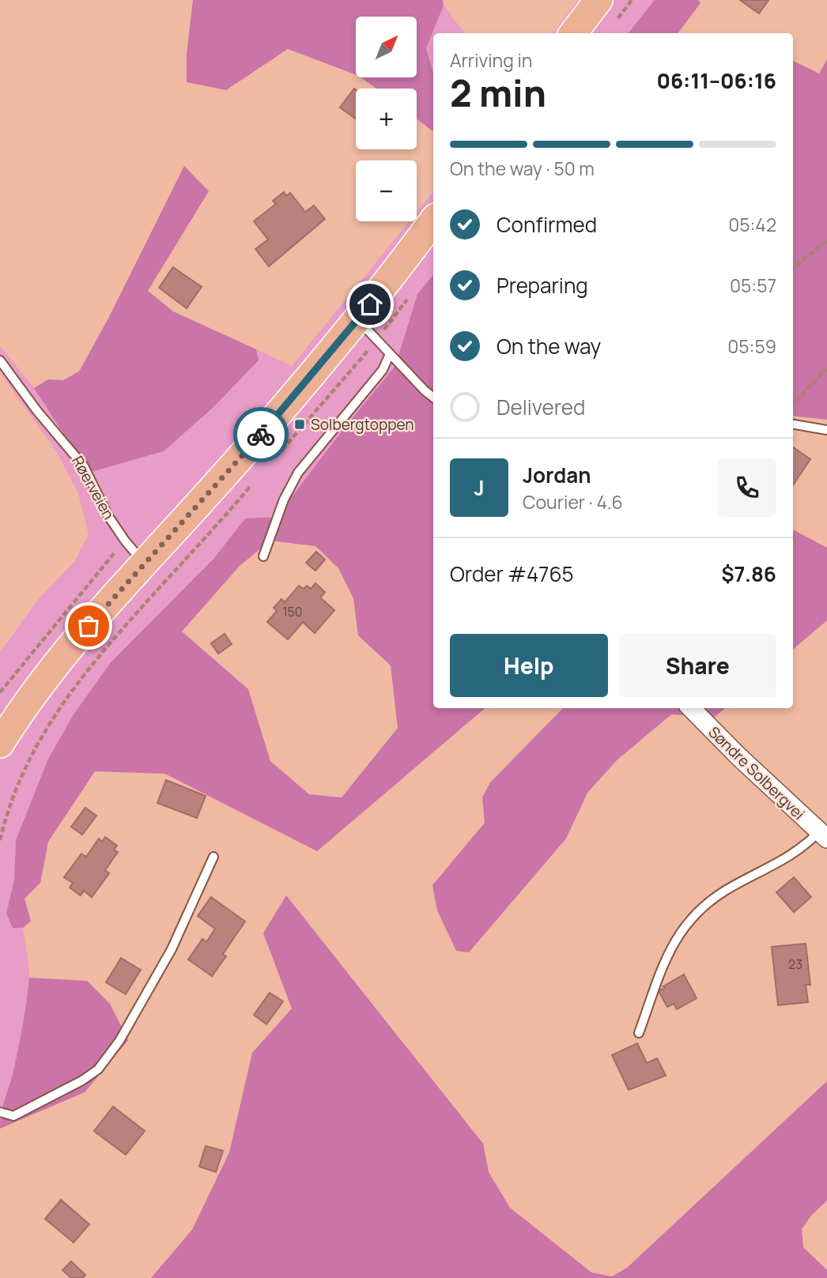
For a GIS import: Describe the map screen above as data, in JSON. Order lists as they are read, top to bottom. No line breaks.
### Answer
{"streets":{"street":["Søndre Solbergvei"],"lane":["Røerveien"]},"places":{"transit":["Solbergtoppen"]},"house_numbers":["150","23"],"north":"top right","page":{"map_buttons":["+","−"],"heading":["2 min","Arriving in","06:11–06:16"],"panel":["Jordan","Courier · 4.6","Order #4765","$7.86"],"bar":"On the way · 50 m","list":[["Confirmed","05:42"],["Preparing","05:57"],["On the way","05:59"],"Delivered"],"round":"J","buttons":["Help","Share"]}}
